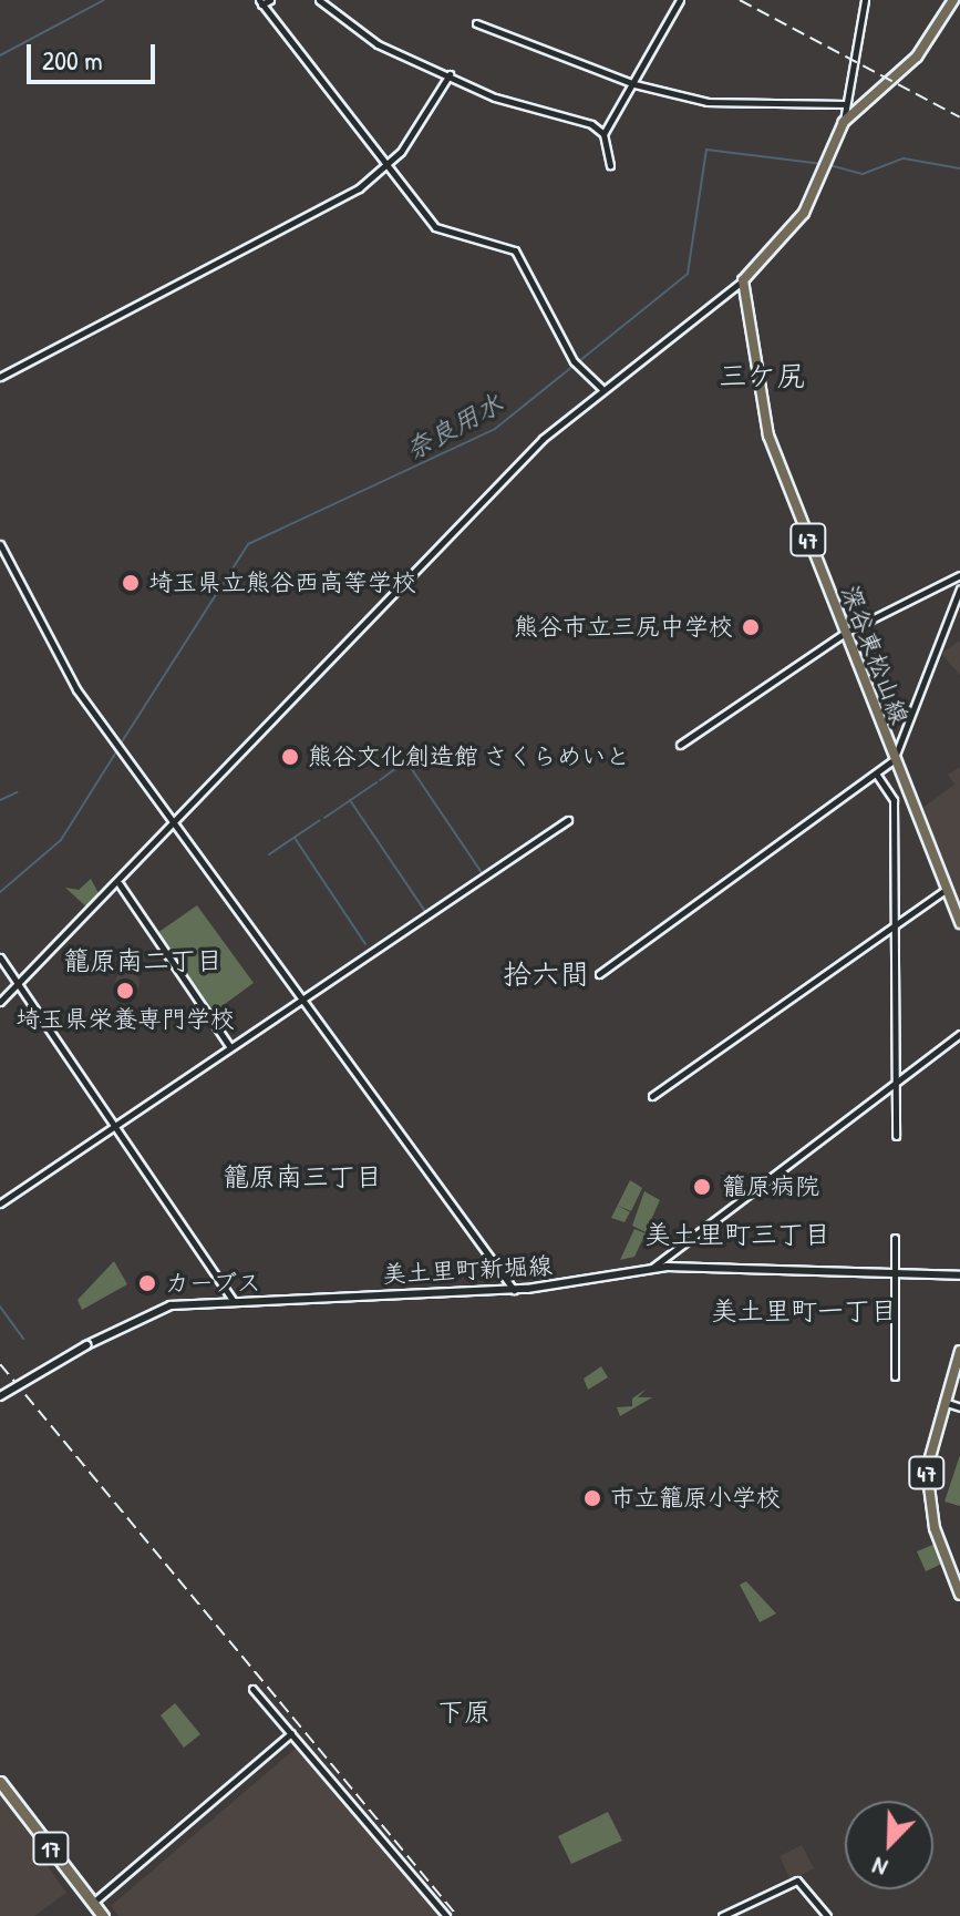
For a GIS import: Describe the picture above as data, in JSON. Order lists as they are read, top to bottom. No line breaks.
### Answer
{"streets":{"highway":["17"],"main road":["47","深谷東松山線","美土里町新堀線"]},"districts":["三ケ尻","籠原南二丁目","拾六間","籠原南三丁目","美土里町三丁目","美土里町一丁目","下原"],"water":["奈良用水"],"places":["埼玉県立熊谷西高等学校","熊谷市立三尻中学校","熊谷文化創造館 さくらめいと","埼玉県栄養専門学校","籠原病院","カーブス","市立籠原小学校"],"scale_bar":"200 m","north":"bottom left"}
